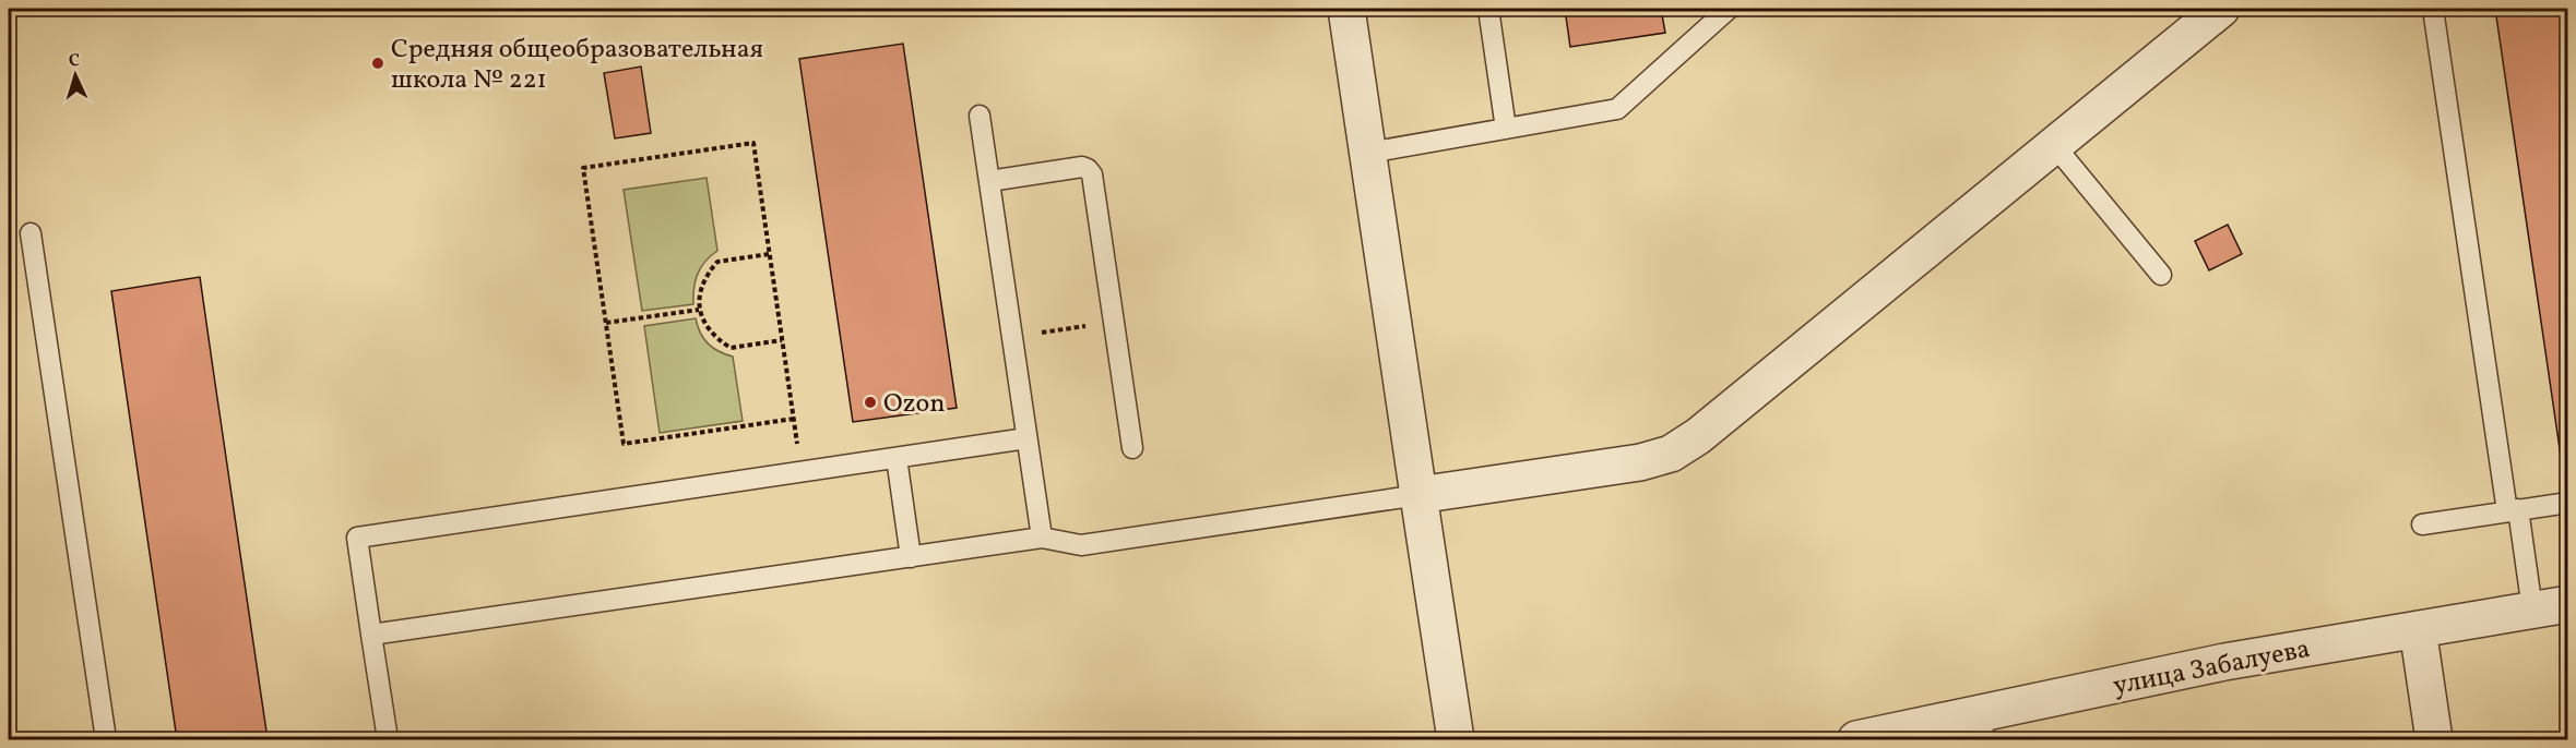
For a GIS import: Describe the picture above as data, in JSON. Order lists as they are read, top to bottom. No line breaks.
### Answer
{"streets":{"street":["улица Забалуева"]},"places":["Средняя общеобразовательная школа № 221","Ozon"],"north":"top"}
